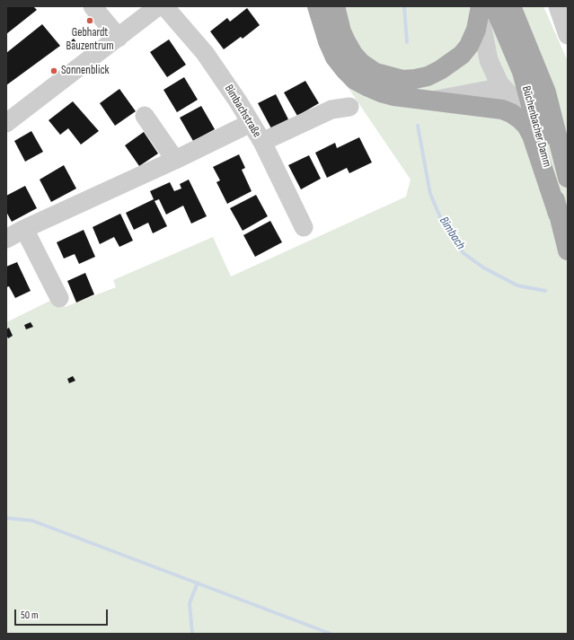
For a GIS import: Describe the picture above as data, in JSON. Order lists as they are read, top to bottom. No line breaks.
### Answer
{"streets":{"main road":["Büchenbacher Damm"],"street":["Bimbachstraße"]},"water":["Bimbach"],"places":["Gebhardt Bauzentrum","Sonnenblick"],"scale_bar":"50 m"}
